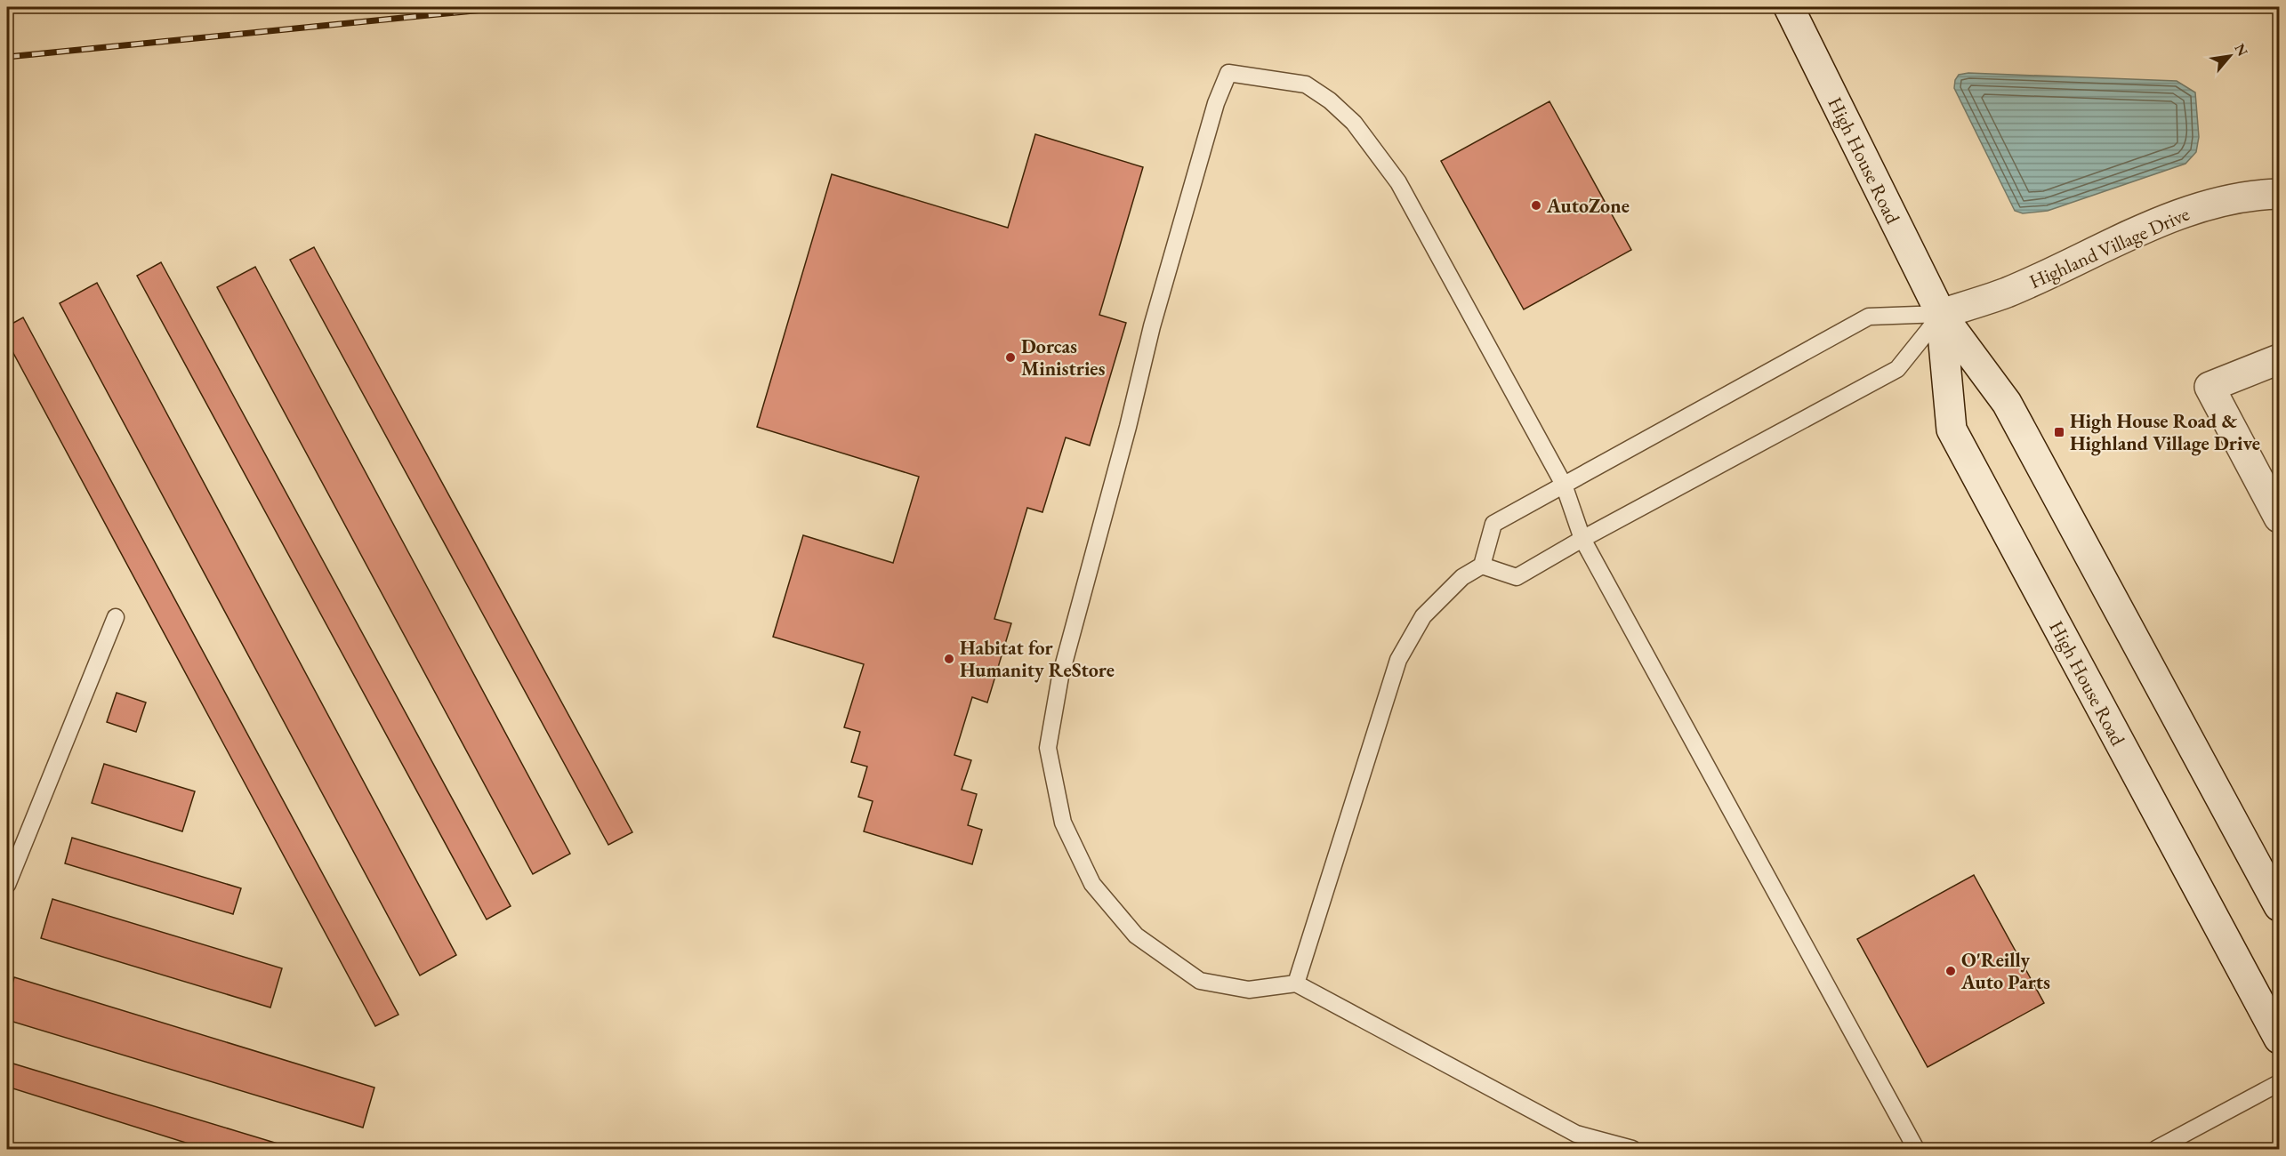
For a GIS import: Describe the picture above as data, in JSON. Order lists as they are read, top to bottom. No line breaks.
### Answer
{"streets":{"main road":["High House Road","Highland Village Drive"]},"crossings":[["High House Road","Highland Village Drive"]],"places":{"other":["AutoZone","Dorcas Ministries","Habitat for Humanity ReStore","O'Reilly Auto Parts"],"transit":["High House Road & Highland Village Drive"]},"north":"top right"}
